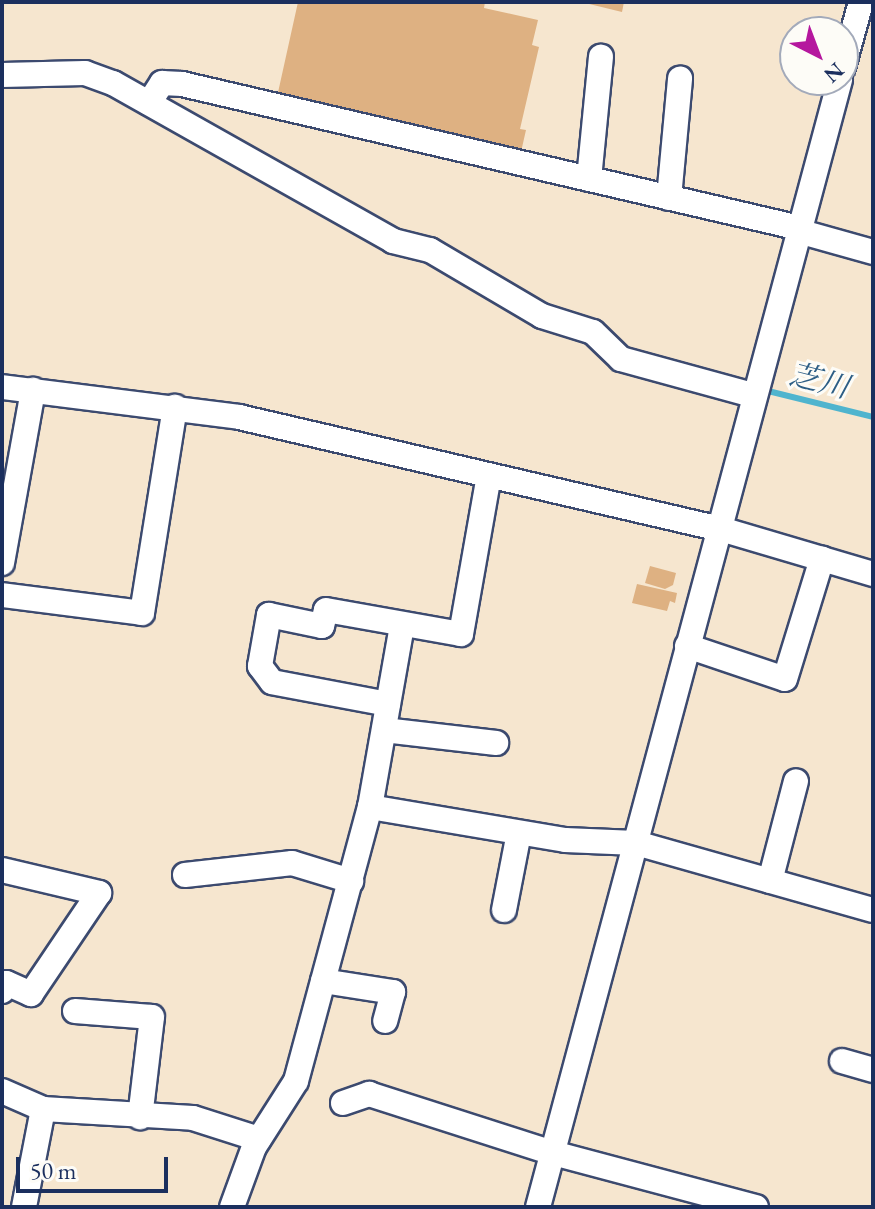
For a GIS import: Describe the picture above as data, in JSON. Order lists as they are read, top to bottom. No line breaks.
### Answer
{"water":["芝川"],"scale_bar":"50 m","north":"bottom right"}
